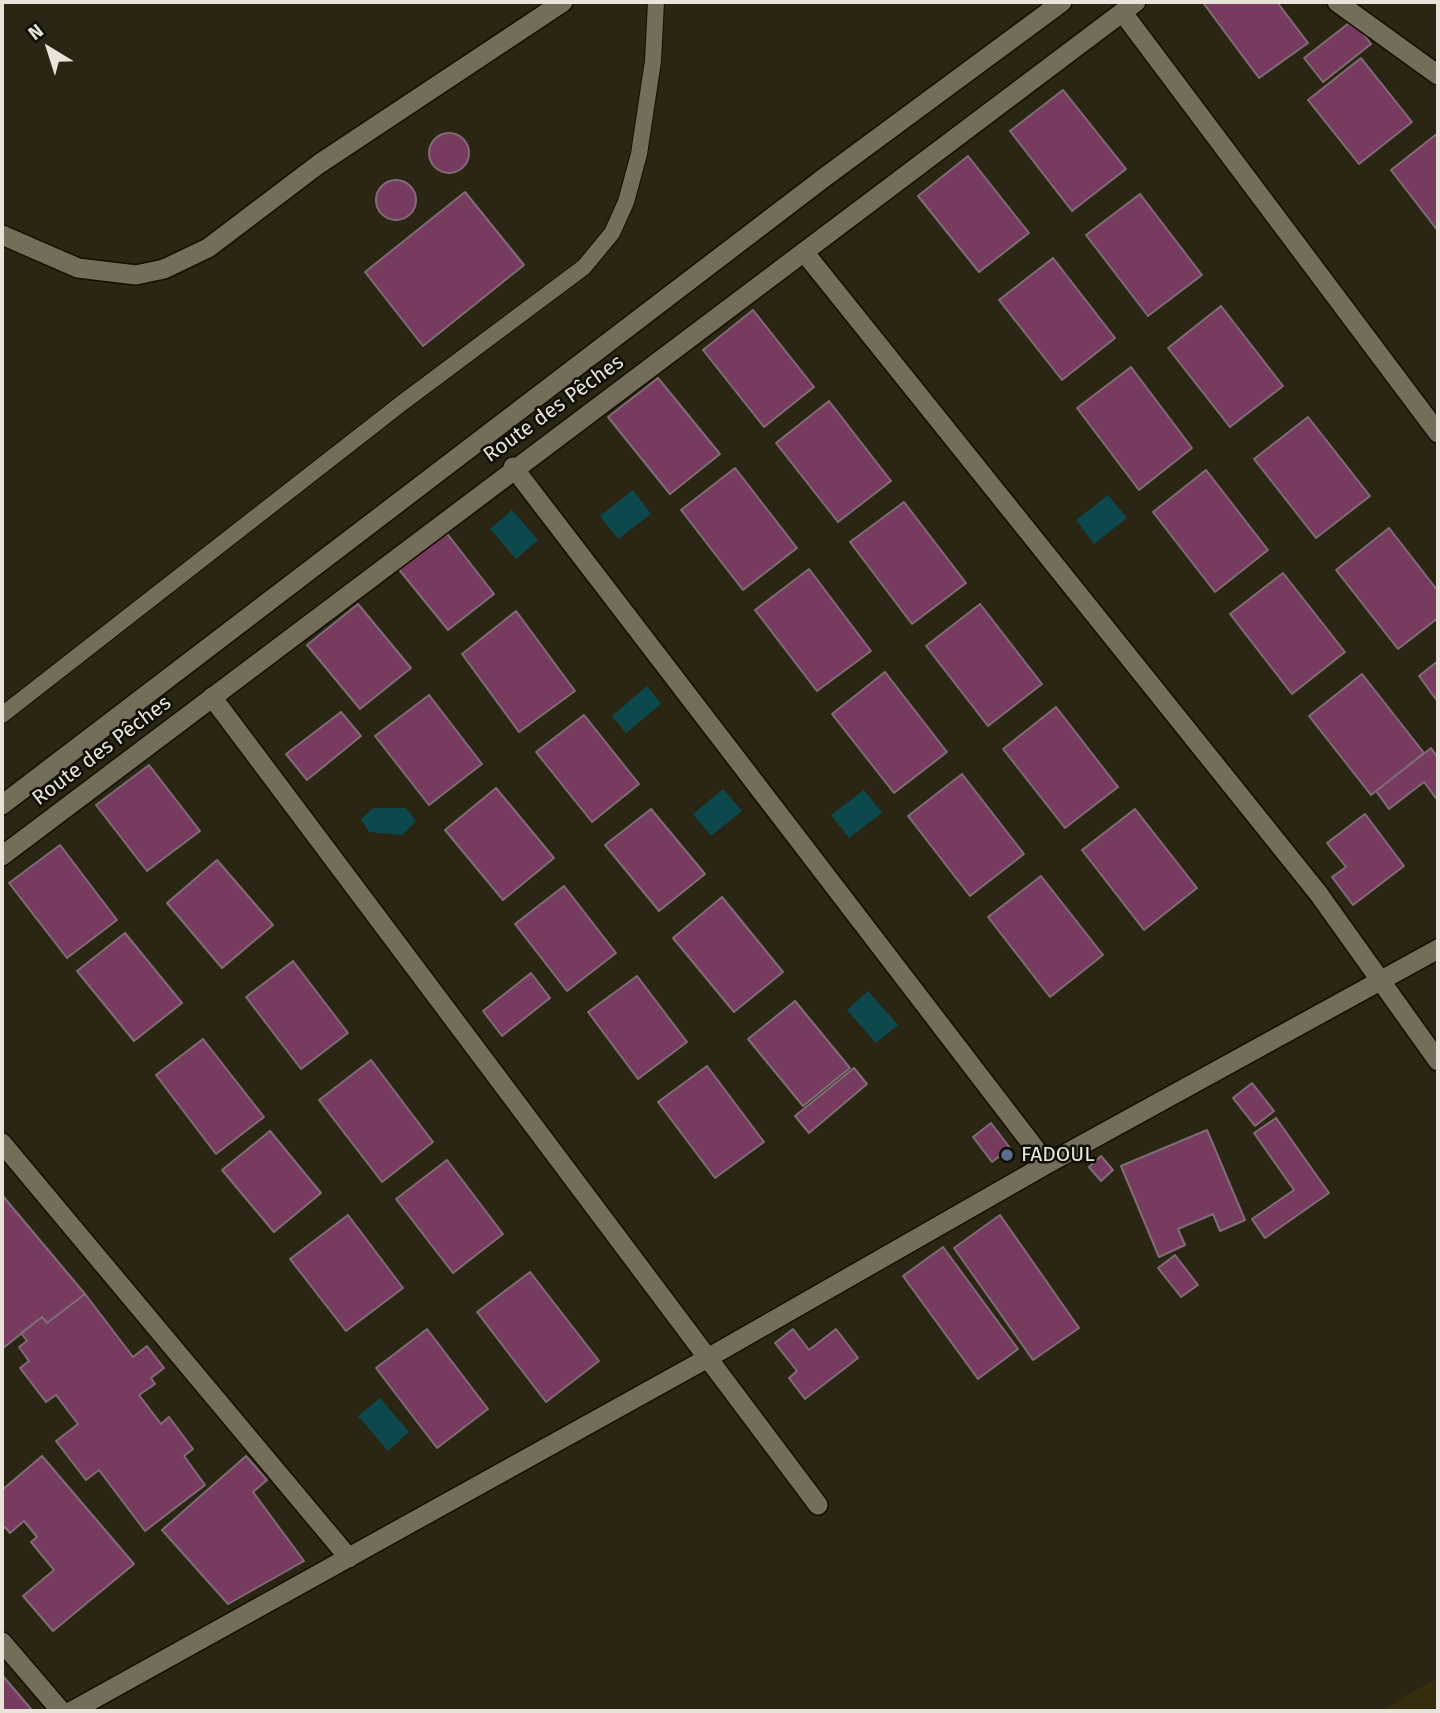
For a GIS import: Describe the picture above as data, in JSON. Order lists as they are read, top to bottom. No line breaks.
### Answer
{"streets":{"street":["Route des Pêches"]},"places":["FADOUL"],"north":"top left"}
